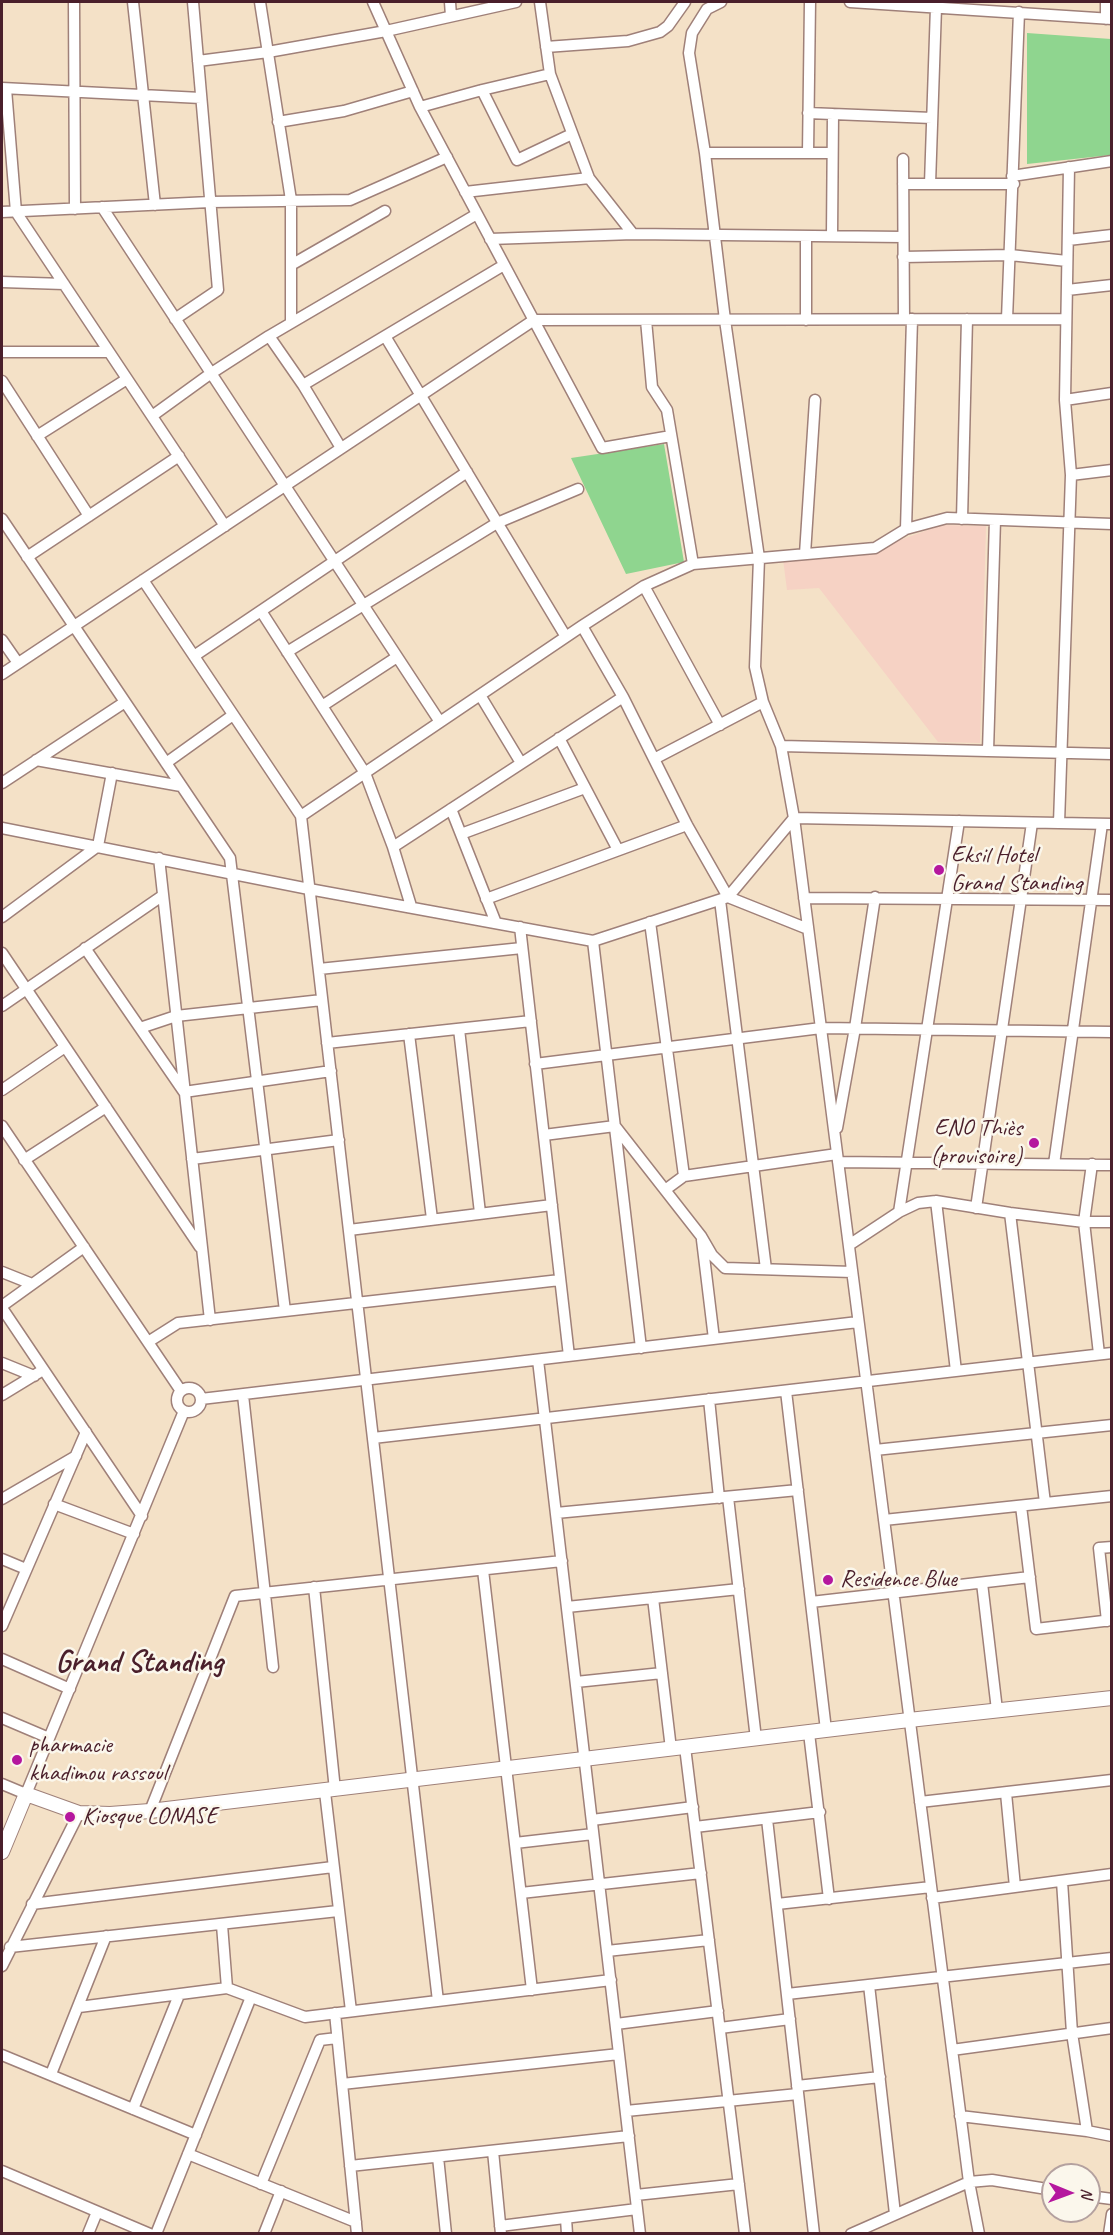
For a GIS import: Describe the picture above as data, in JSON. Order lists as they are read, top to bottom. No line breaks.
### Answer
{"districts":["Grand Standing"],"places":["Eksil Hotel Grand Standing","ENO Thiès (provisoire)","Residence Blue","pharmacie khadimou rassoul","Kiosque LONASE"],"north":"right"}
